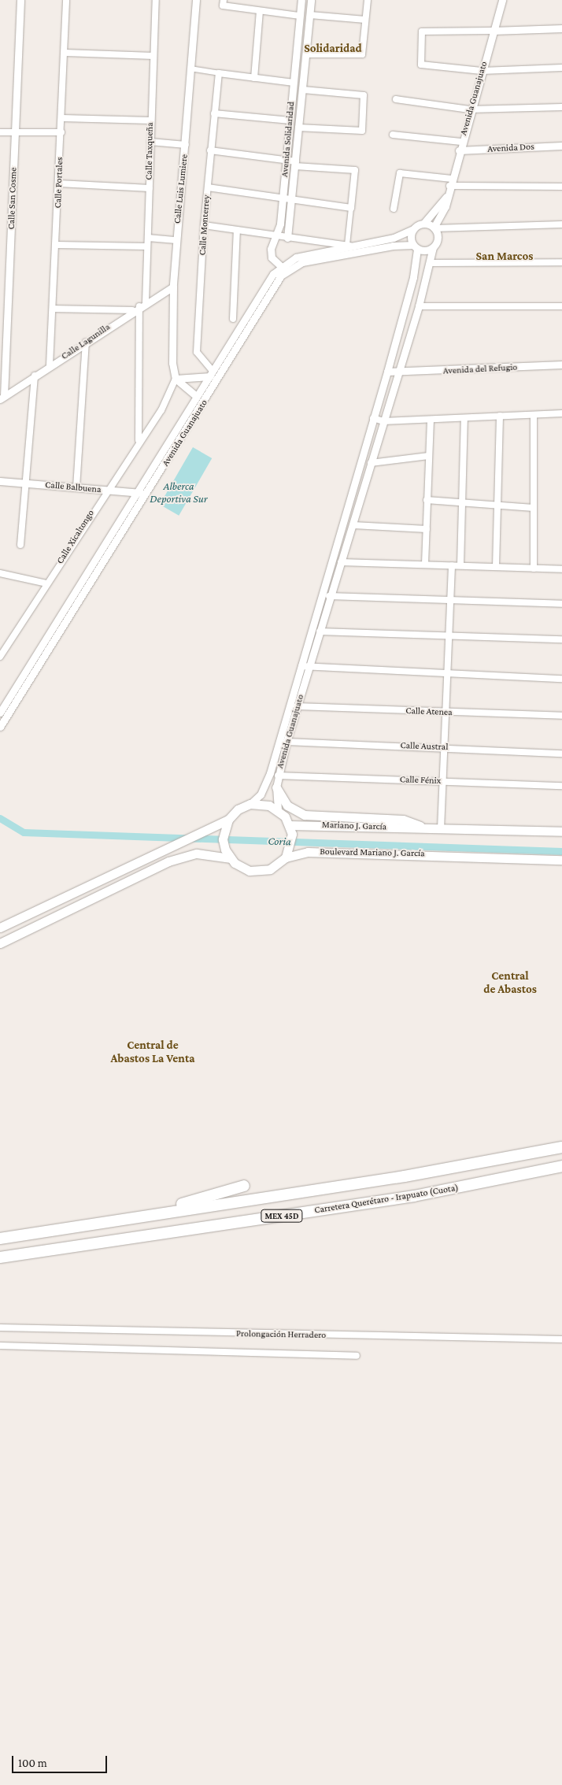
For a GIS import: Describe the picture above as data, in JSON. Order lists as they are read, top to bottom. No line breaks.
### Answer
{"streets":{"highway":["Carretera Querétaro - Irapuato (Cuota)","MEX 45D"],"main road":["Mariano J. García","Boulevard Mariano J. García"],"street":["Avenida Guanajuato","Avenida Solidaridad","Avenida Dos","Calle Taxqueña","Calle Portales","Calle Luis Lumiere","Calle San Cosme","Calle Monterrey","Calle Lagunilla","Avenida del Refugio","Calle Balbuena","Calle Xicaltongo","Calle Atenea","Calle Austral","Calle Fénix","Prolongación Herradero"]},"crossings":[["Avenida Guanajuato","Avenida Solidaridad"],["Avenida Guanajuato","Avenida Dos"],["Avenida Guanajuato","Calle Monterrey"],["Avenida Guanajuato","Avenida del Refugio"],["Avenida Guanajuato","Calle Balbuena"],["Avenida Guanajuato","Calle Atenea"],["Avenida Guanajuato","Calle Austral"],["Avenida Guanajuato","Calle Fénix"],["Avenida Guanajuato","Mariano J. García"],["Avenida Guanajuato","Boulevard Mariano J. García"],["Calle Taxqueña","Calle Lagunilla"],["Calle Taxqueña","Calle Xicaltongo"],["Calle Portales","Calle Lagunilla"],["Calle Luis Lumiere","Calle Lagunilla"],["Calle Luis Lumiere","Calle Xicaltongo"],["Calle San Cosme","Calle Lagunilla"],["Calle Balbuena","Calle Xicaltongo"],["Mariano J. García","Boulevard Mariano J. García"]],"districts":["Solidaridad","San Marcos","Central de Abastos","Central de Abastos La Venta"],"water":["Alberca Deportiva Sur","Coria"],"scale_bar":"100 m"}
